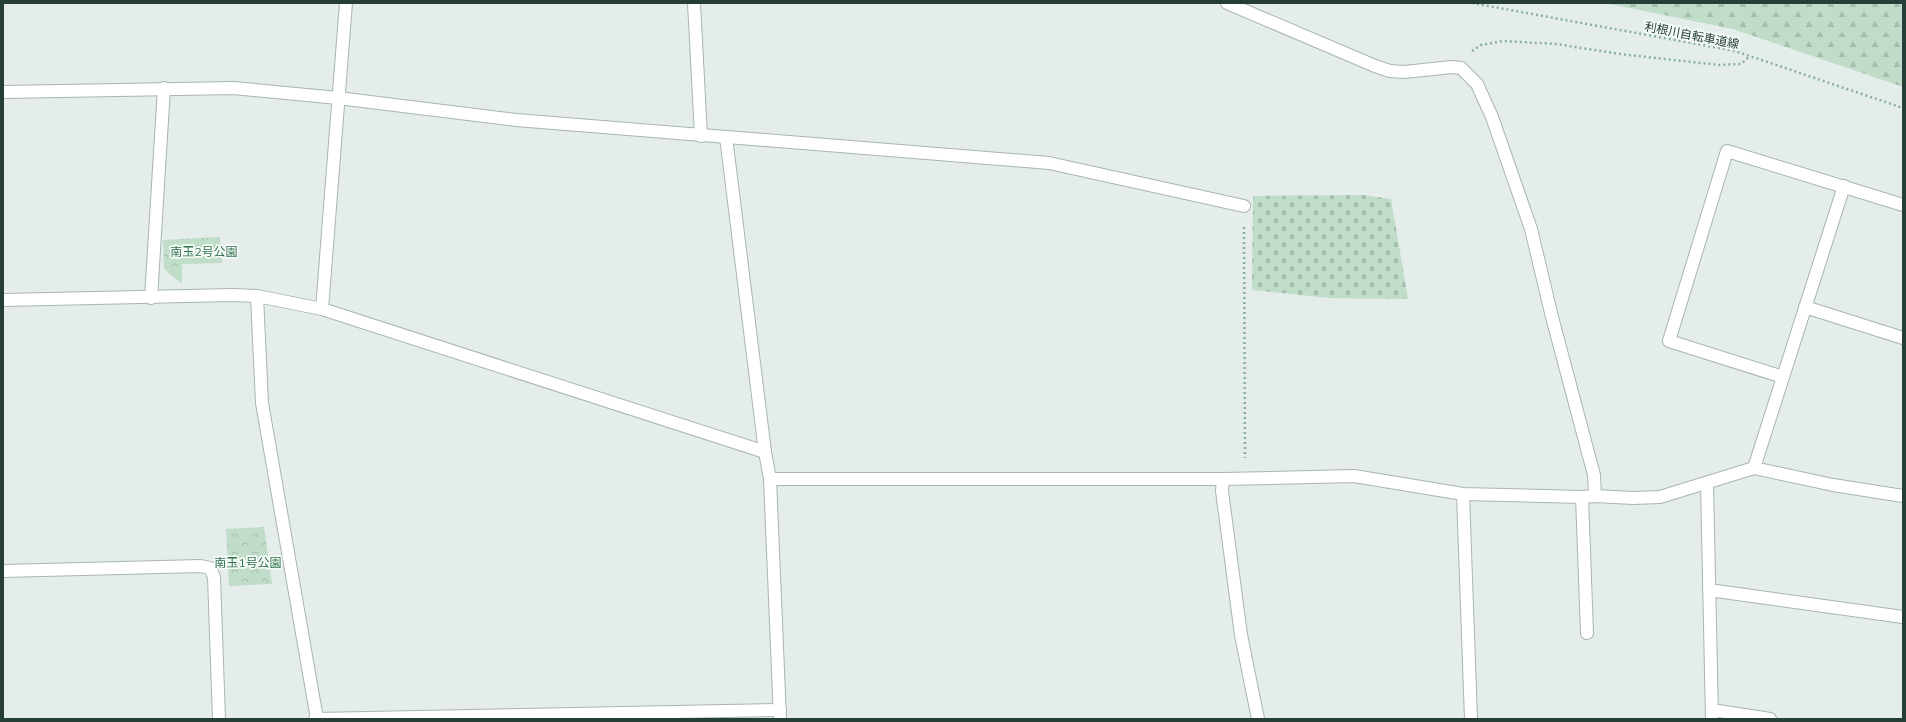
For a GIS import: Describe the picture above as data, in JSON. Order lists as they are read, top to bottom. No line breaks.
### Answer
{"streets":{"path":["利根川自転車道線"]},"parks":["南玉2号公園","南玉1号公園"]}
